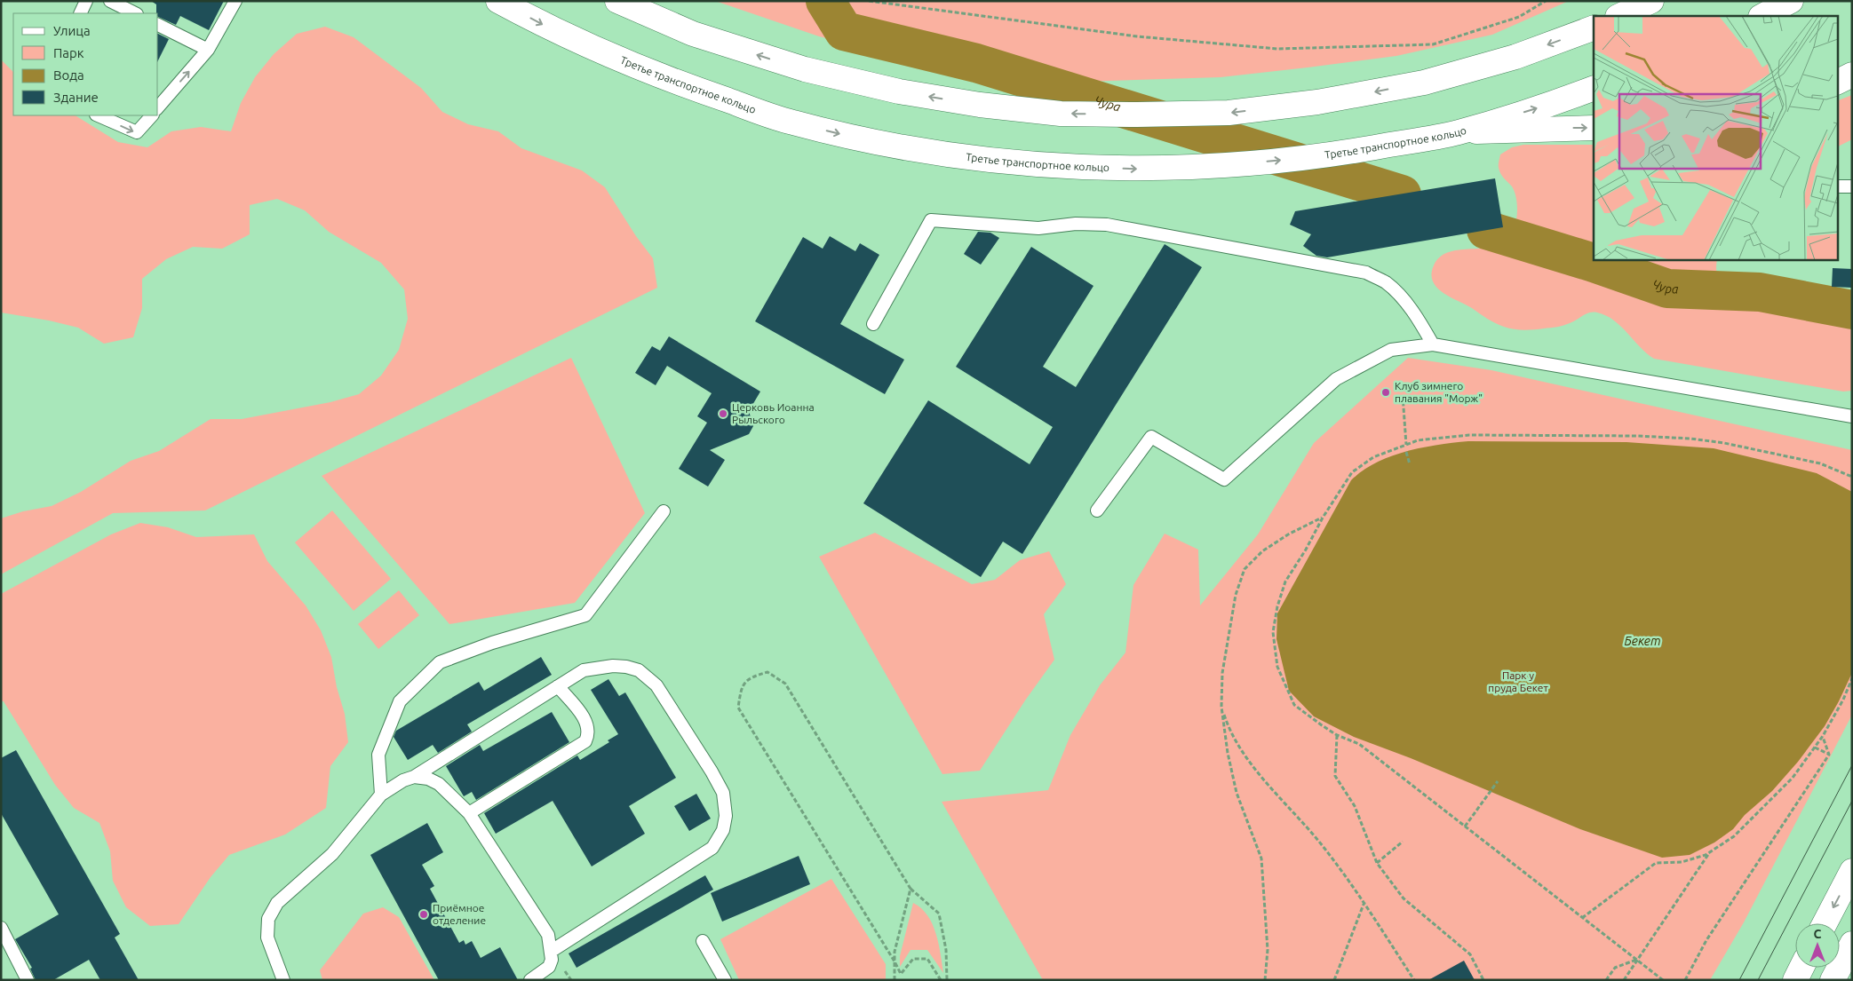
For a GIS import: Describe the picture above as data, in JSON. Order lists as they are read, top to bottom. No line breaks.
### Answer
{"streets":{"main road":["Третье транспортное кольцо"]},"water":["Чура","Бекет"],"parks":["Парк у пруда Бекет"],"places":["Клуб зимнего плавания \"Морж\"","Церковь Иоанна Рыльского","Приёмное отделение"],"legend":["Улица","Парк","Вода","Здание"],"north":"top"}
